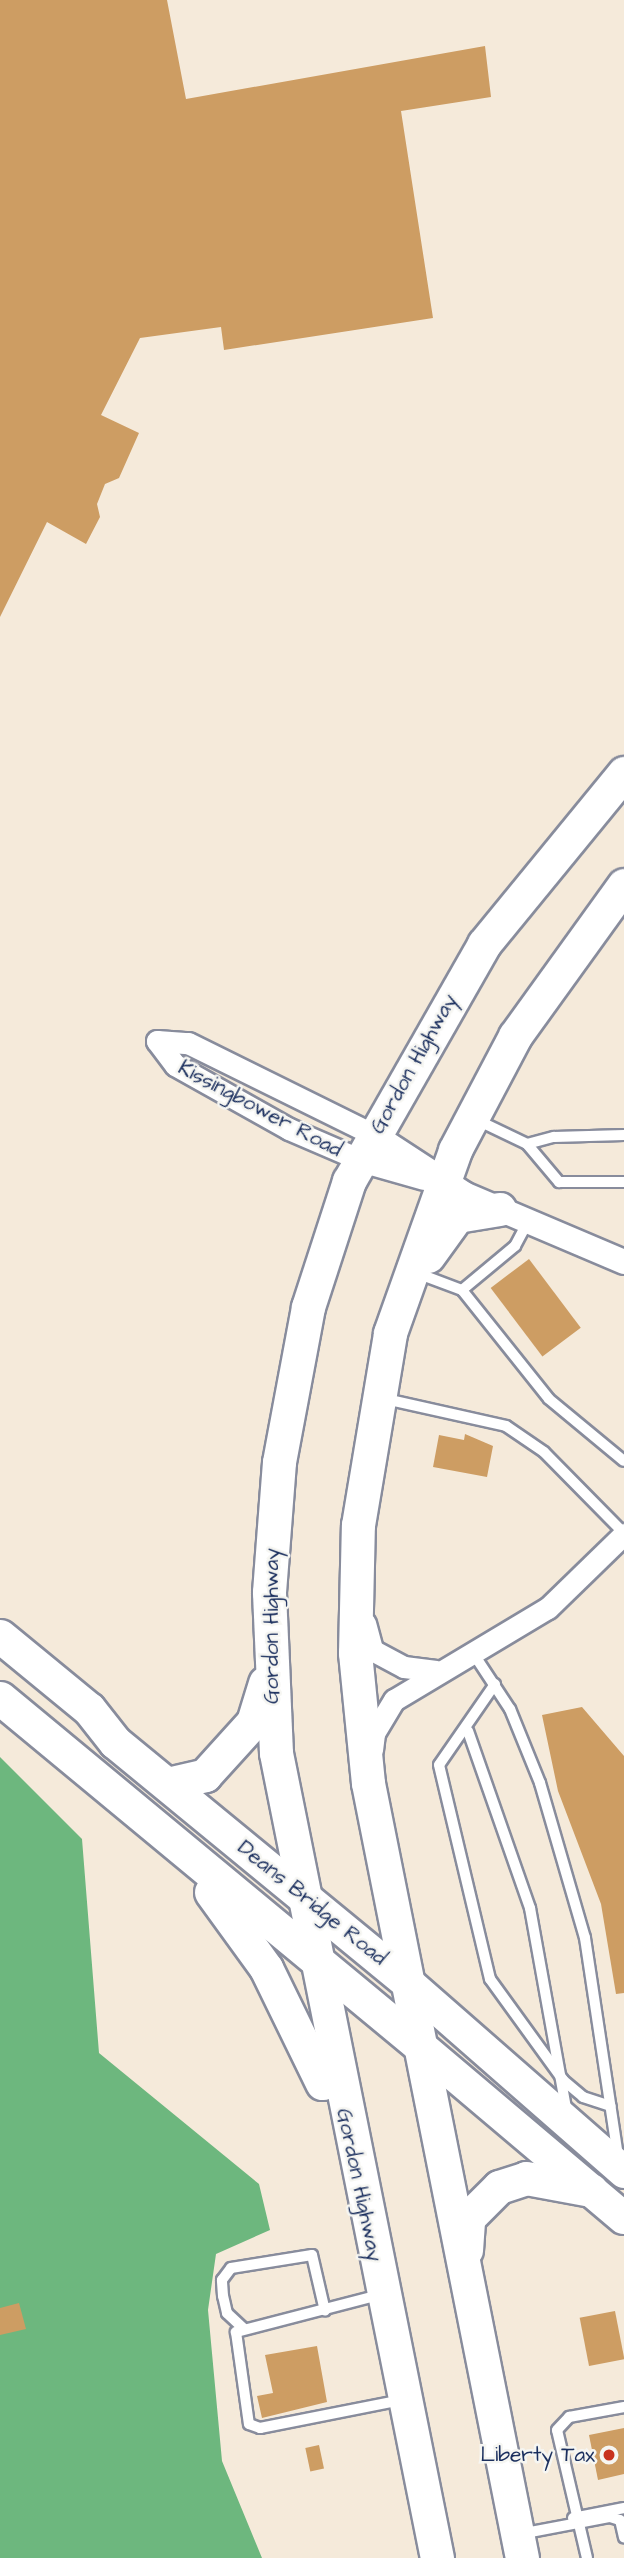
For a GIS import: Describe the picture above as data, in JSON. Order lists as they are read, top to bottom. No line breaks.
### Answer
{"streets":{"highway":["Gordon Highway","Deans Bridge Road"],"street":["Kissingbower Road"]},"crossings":[["Gordon Highway","Kissingbower Road"],["Gordon Highway","Deans Bridge Road"]],"places":["Liberty Tax"]}
